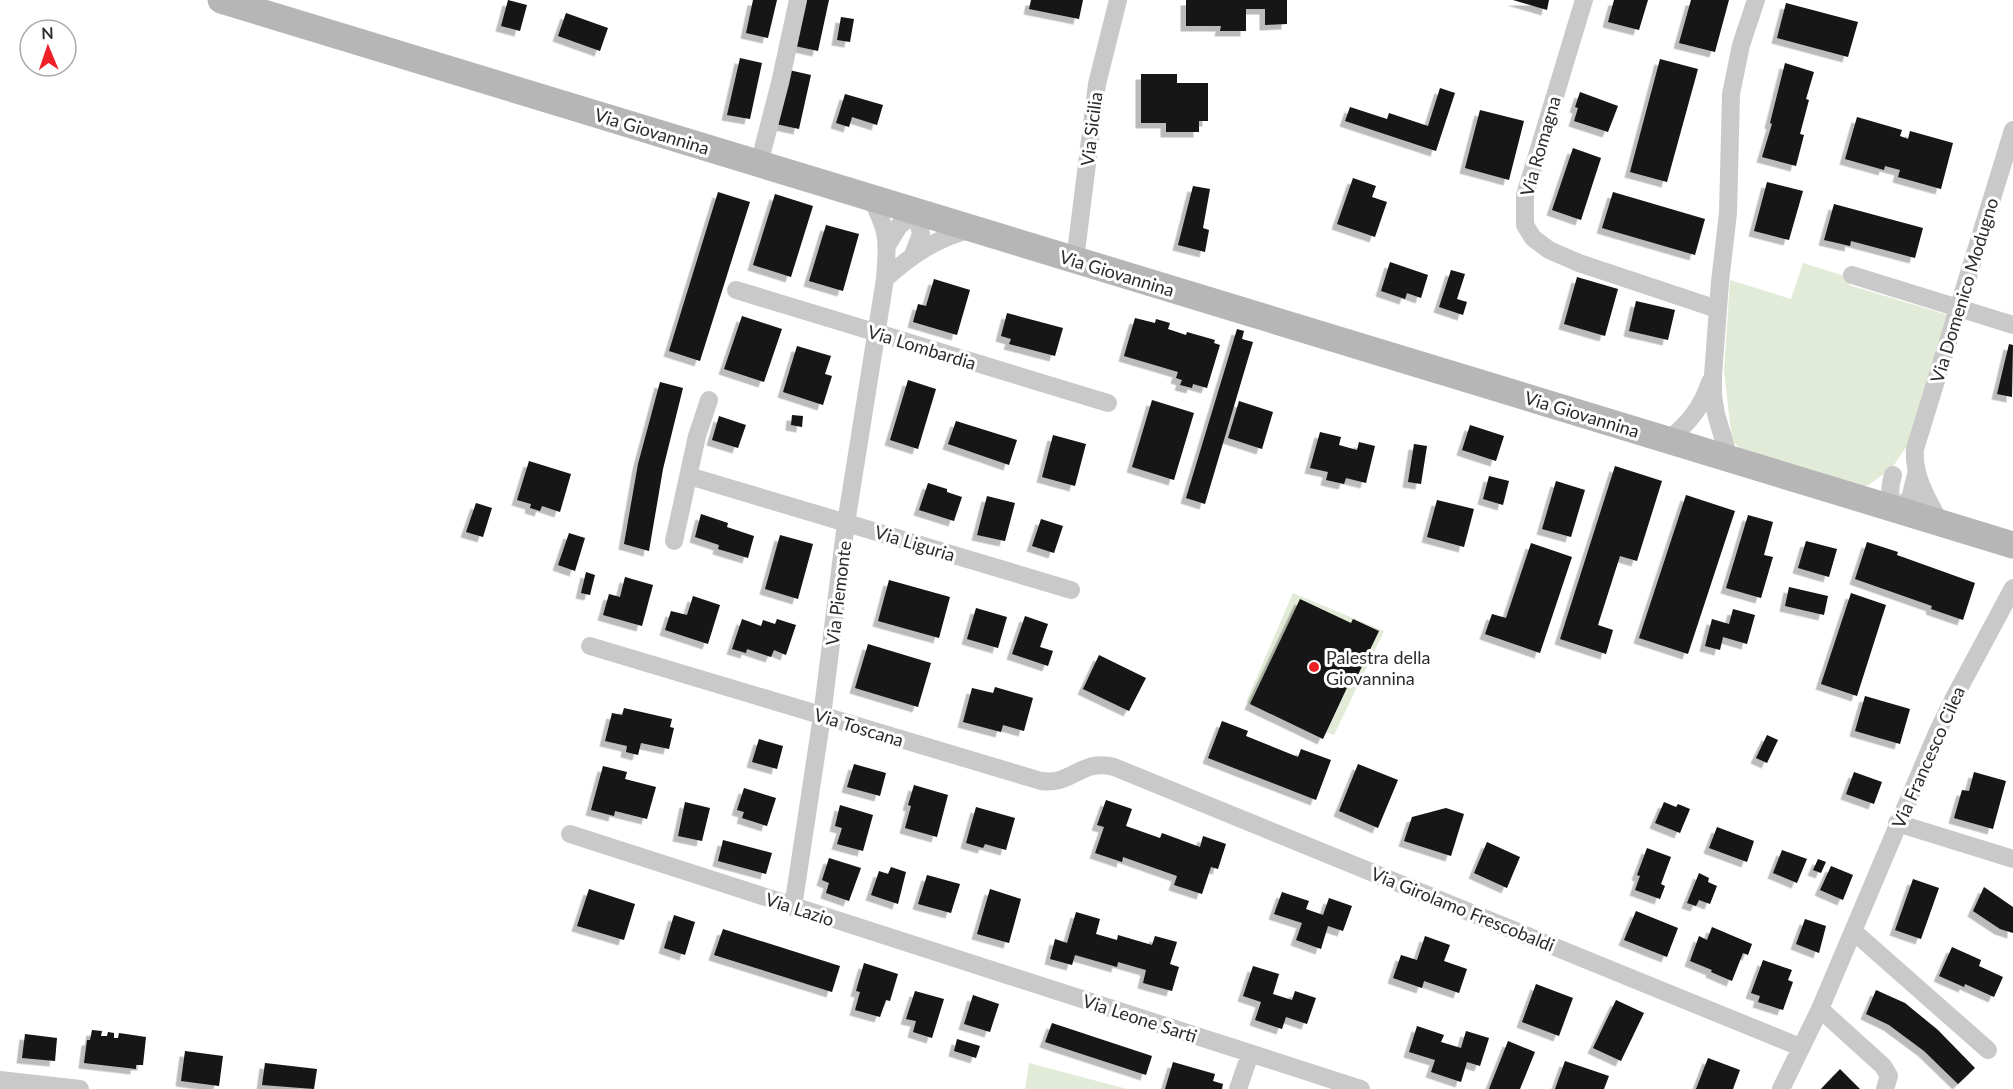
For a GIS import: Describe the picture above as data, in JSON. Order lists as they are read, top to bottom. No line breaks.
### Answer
{"streets":{"street":["Via Sicilia","Via Giovannina","Via Romagna","Via Domenico Modugno","Via Lombardia","Via Liguria","Via Piemonte","Via Toscana","Via Francesco Cilea","Via Lazio","Via Girolamo Frescobaldi","Via Leone Sarti"]},"crossings":[["Via Sicilia","Via Giovannina"],["Via Giovannina","Via Domenico Modugno"],["Via Giovannina","Via Piemonte"],["Via Lombardia","Via Piemonte"],["Via Liguria","Via Piemonte"],["Via Piemonte","Via Toscana"],["Via Piemonte","Via Lazio"],["Via Toscana","Via Girolamo Frescobaldi"],["Via Francesco Cilea","Via Girolamo Frescobaldi"],["Via Lazio","Via Leone Sarti"]],"places":["Palestra della Giovannina"],"north":"top"}
